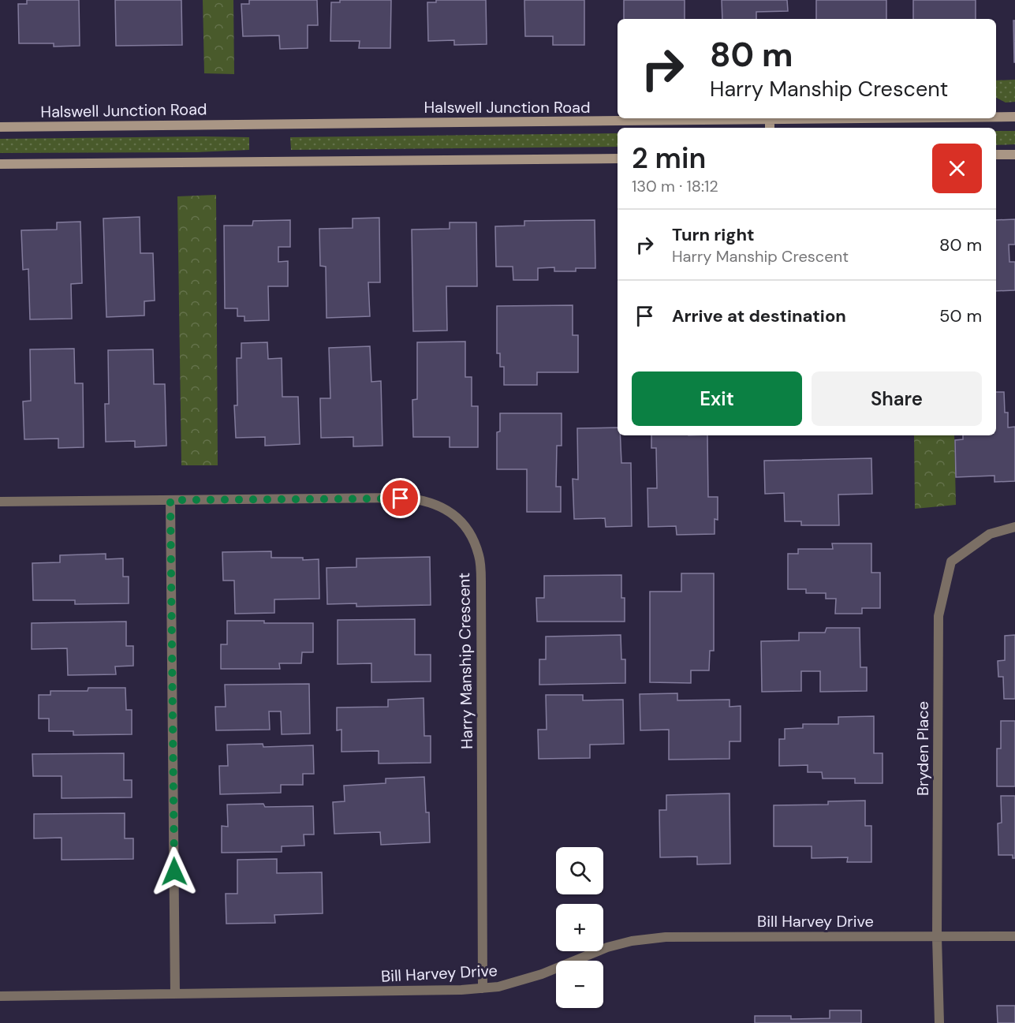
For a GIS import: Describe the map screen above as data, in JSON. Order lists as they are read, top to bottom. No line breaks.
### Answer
{"streets":{"main road":["Halswell Junction Road"],"street":["Harry Manship Crescent","Bryden Place","Bill Harvey Drive"]},"crossings":[["Harry Manship Crescent","Bill Harvey Drive"],["Bryden Place","Bill Harvey Drive"]],"page":{"turn":["80 m","Harry Manship Crescent"],"heading":["2 min","130 m · 18:12"],"list":[{"name":"Turn right","note":"Harry Manship Crescent","value":"80 m"},{"name":"Arrive at destination","value":"50 m"}],"buttons":["Exit","Share"],"map_buttons":["+","−"]}}
